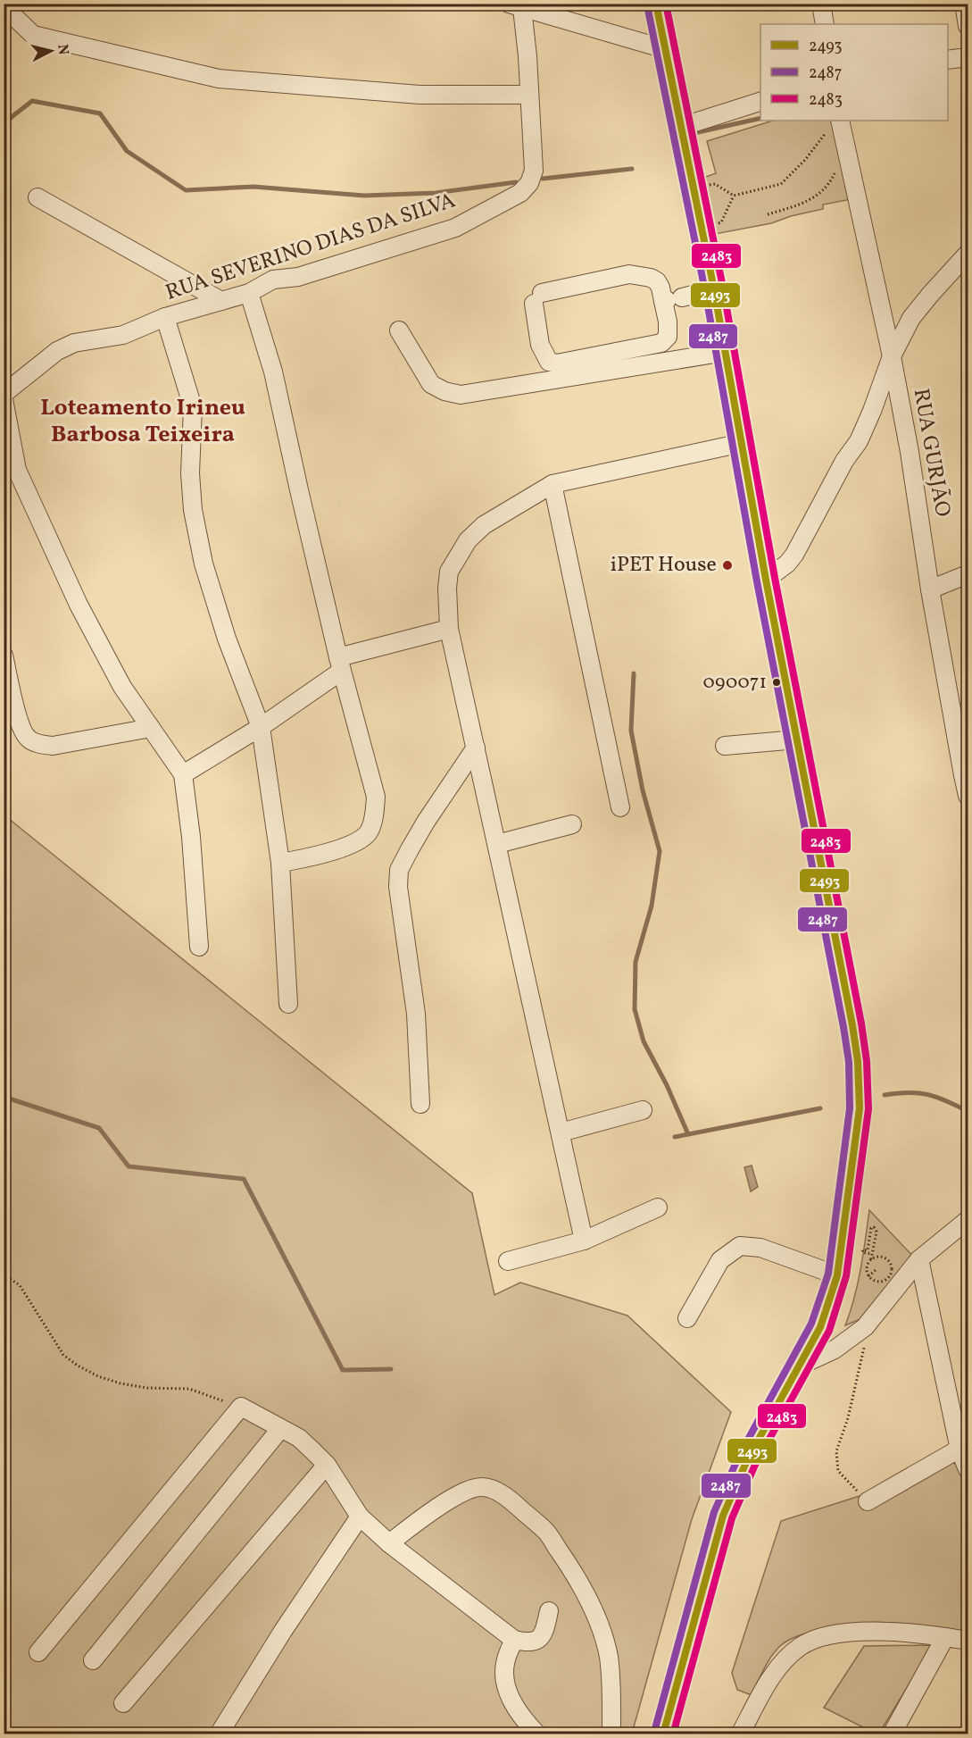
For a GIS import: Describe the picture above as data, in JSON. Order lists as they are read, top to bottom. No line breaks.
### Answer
{"streets":{"street":["RUA SEVERINO DIAS DA SILVA","RUA GURJÃO"]},"districts":["Loteamento Irineu Barbosa Teixeira"],"places":["iPET House","090071"],"lines":["transit line 2493","transit line 2483","transit line 2487"],"legend":["2493","2487","2483"],"north":"right"}
